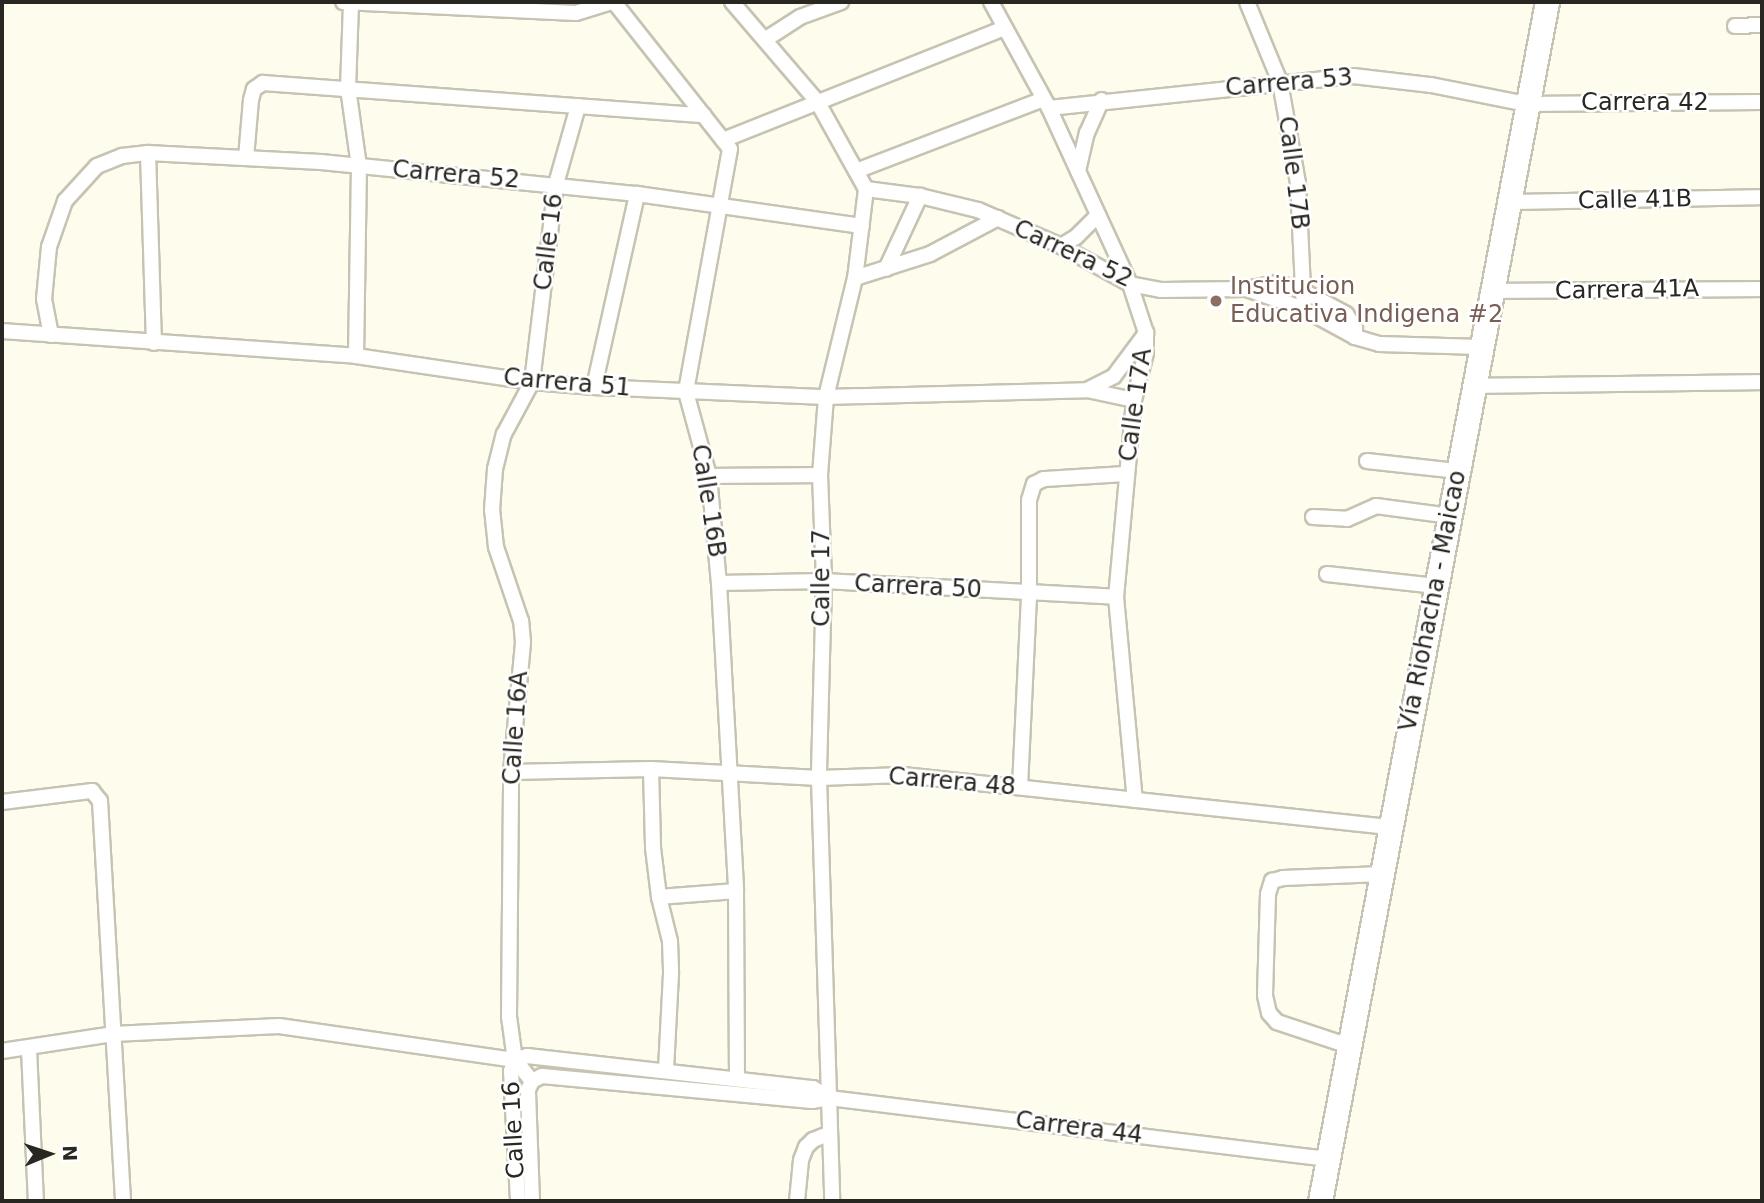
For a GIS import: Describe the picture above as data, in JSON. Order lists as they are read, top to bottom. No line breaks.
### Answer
{"streets":{"highway":["Vía Riohacha - Maicao"],"street":["Carrera 53","Carrera 42","Calle 17B","Carrera 52","Calle 41B","Calle 16","Carrera 41A","Carrera 51","Calle 17A","Calle 16B","Calle 17","Carrera 50","Calle 16A","Carrera 48","Carrera 44"]},"crossings":[["Carrera 53","Carrera 42"],["Carrera 53","Calle 17B"],["Carrera 53","Calle 17A"],["Carrera 53","Vía Riohacha - Maicao"],["Carrera 42","Vía Riohacha - Maicao"],["Calle 17B","Carrera 52"],["Carrera 52","Calle 16"],["Carrera 52","Carrera 51"],["Carrera 52","Calle 17A"],["Carrera 52","Calle 16B"],["Carrera 52","Calle 17"],["Carrera 52","Vía Riohacha - Maicao"],["Calle 41B","Vía Riohacha - Maicao"],["Calle 16","Carrera 51"],["Calle 16","Calle 16A"],["Calle 16","Carrera 44"],["Carrera 41A","Vía Riohacha - Maicao"],["Carrera 51","Calle 17A"],["Carrera 51","Calle 16B"],["Carrera 51","Calle 17"],["Carrera 51","Calle 16A"],["Calle 17A","Carrera 50"],["Calle 17A","Carrera 48"],["Calle 16B","Carrera 50"],["Calle 16B","Carrera 48"],["Calle 16B","Carrera 44"],["Calle 17","Carrera 50"],["Calle 17","Carrera 48"],["Calle 17","Carrera 44"],["Vía Riohacha - Maicao","Carrera 48"],["Vía Riohacha - Maicao","Carrera 44"],["Calle 16A","Carrera 48"],["Calle 16A","Carrera 44"]],"places":["Institucion Educativa Indigena #2"],"north":"right"}
